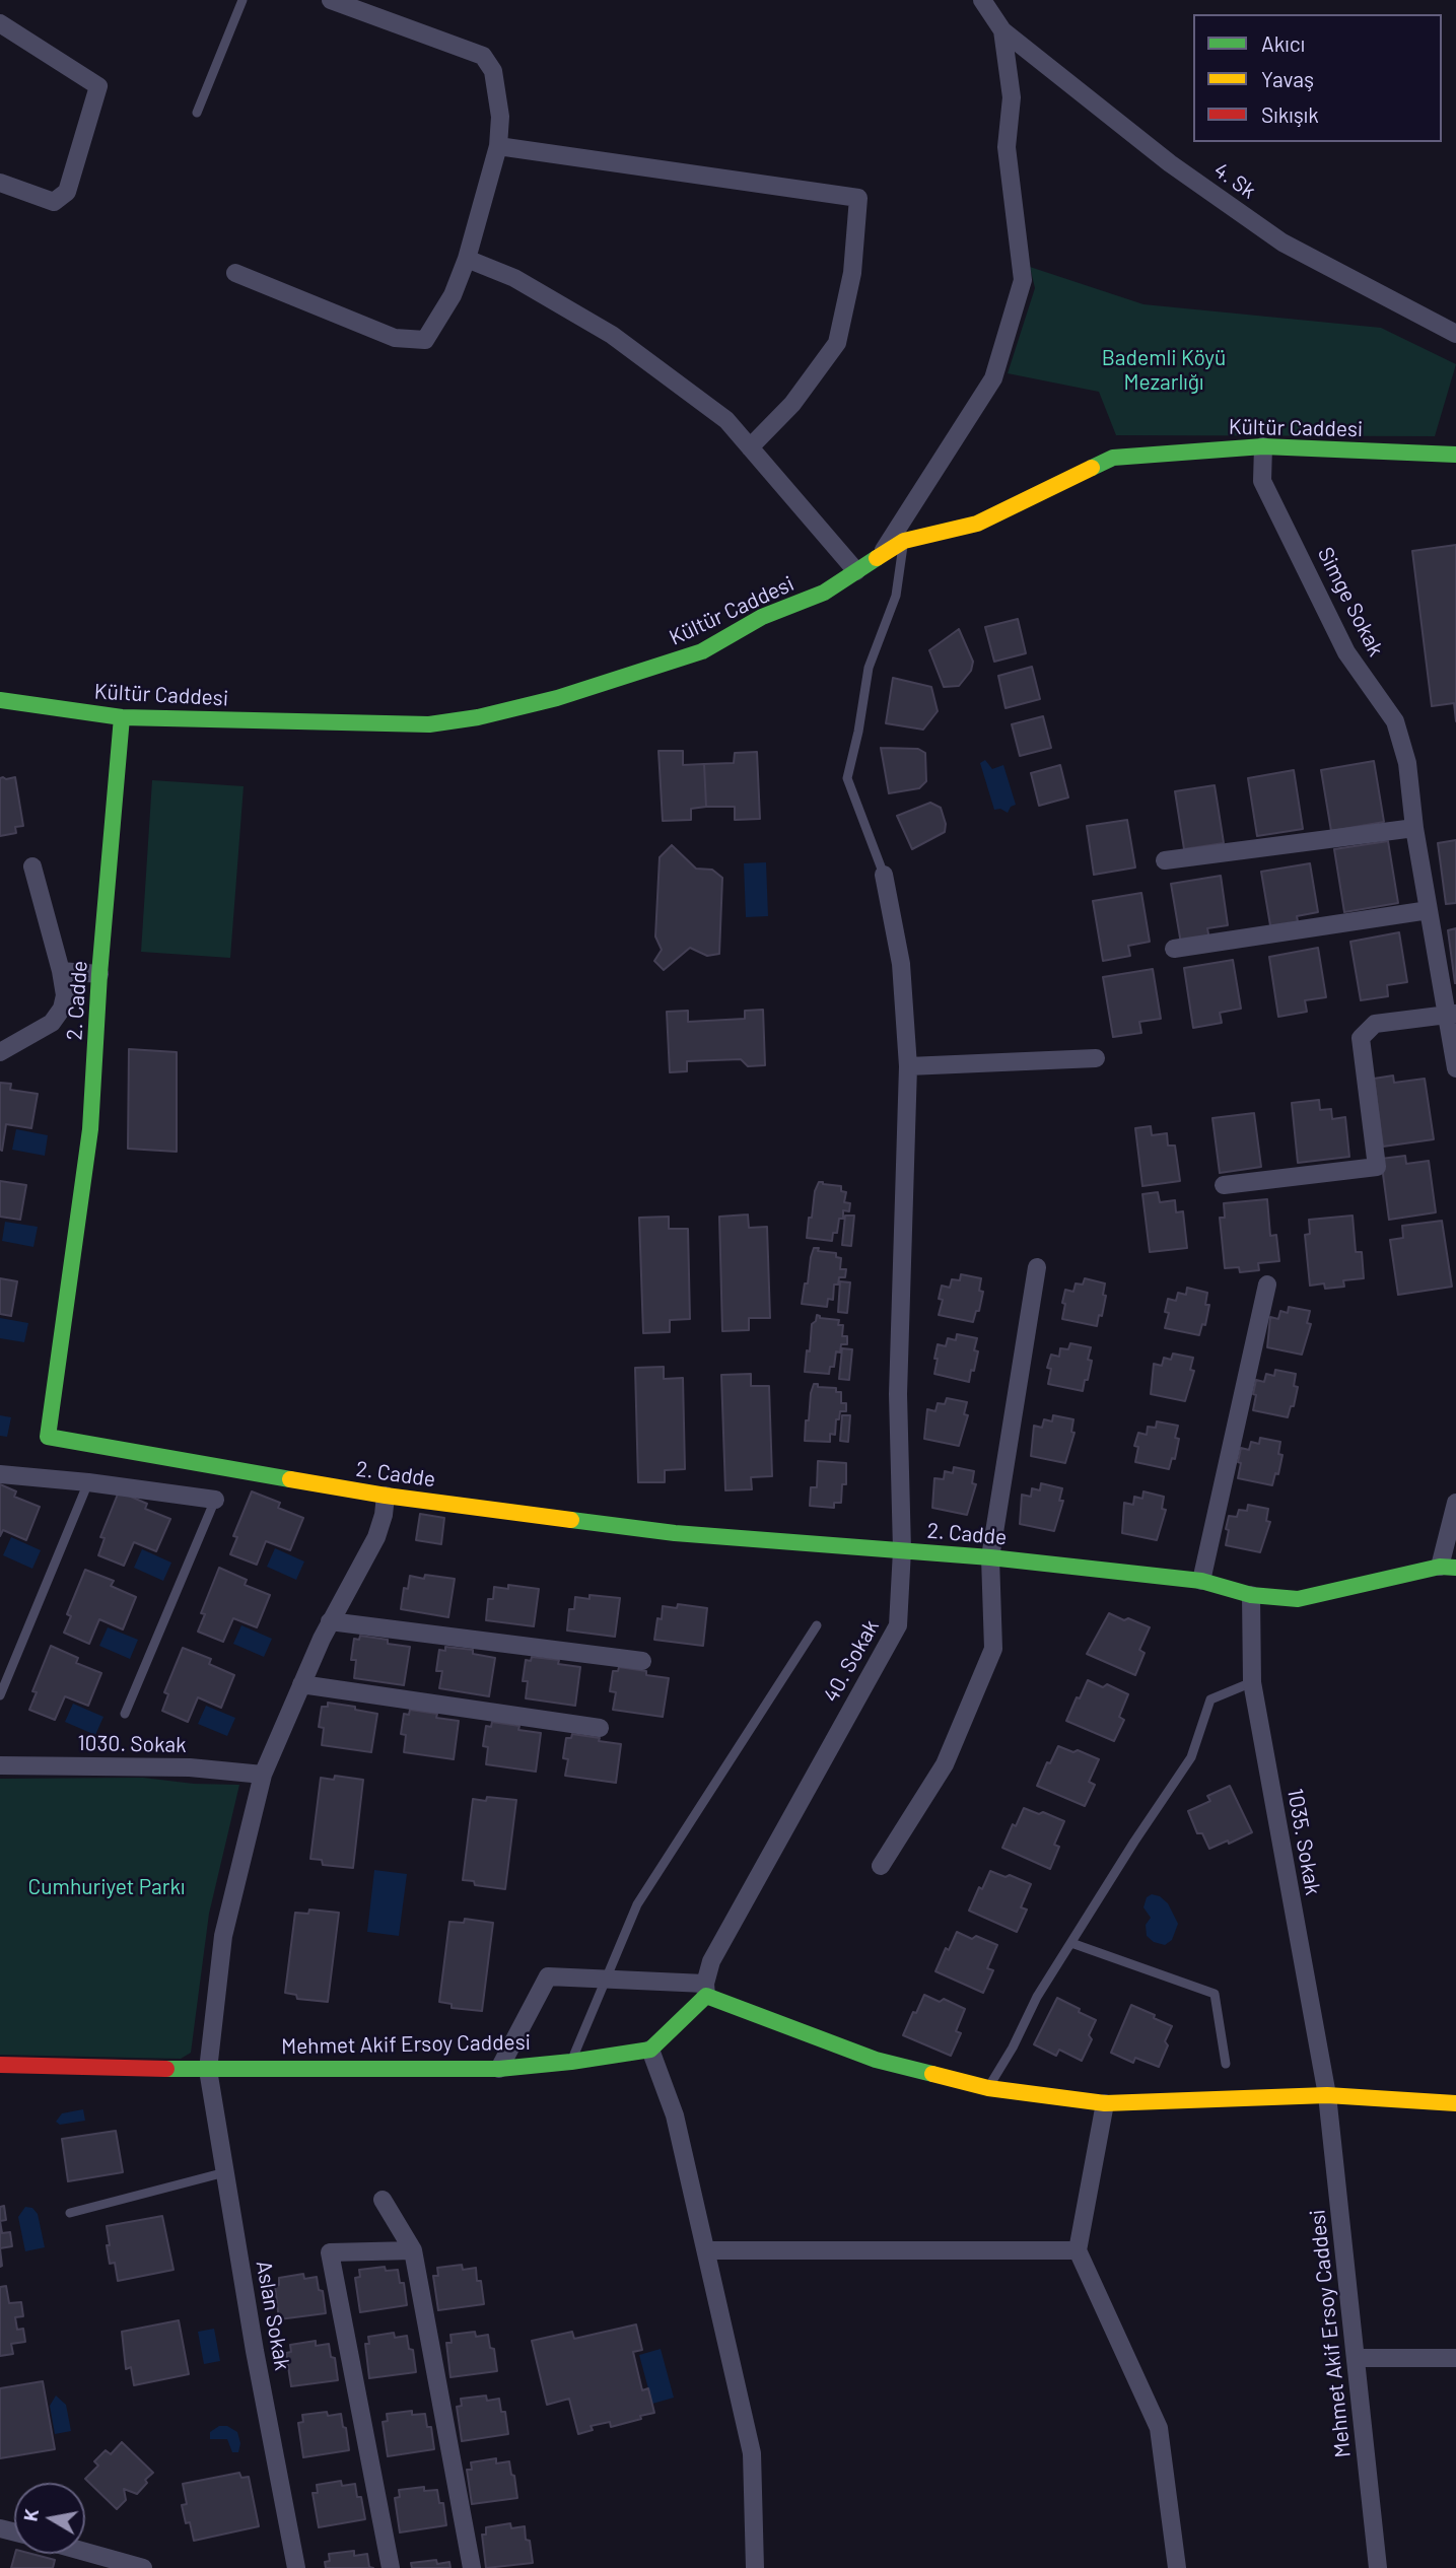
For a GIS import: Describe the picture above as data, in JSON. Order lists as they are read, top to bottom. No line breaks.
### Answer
{"streets":{"street":["4. Sk","Kültür Caddesi","Simge Sokak","2. Cadde","40. Sokak","1030. Sokak","1035. Sokak","Mehmet Akif Ersoy Caddesi","Aslan Sokak"]},"crossings":[["Kültür Caddesi","Simge Sokak"],["Kültür Caddesi","2. Cadde"],["2. Cadde","40. Sokak"],["2. Cadde","1035. Sokak"],["2. Cadde","Aslan Sokak"],["1030. Sokak","Aslan Sokak"],["1035. Sokak","Mehmet Akif Ersoy Caddesi"],["Mehmet Akif Ersoy Caddesi","Aslan Sokak"]],"parks":["Bademli Köyü Mezarlığı","Cumhuriyet Parkı"],"legend":["Akıcı","Yavaş","Sıkışık"],"north":"left"}
